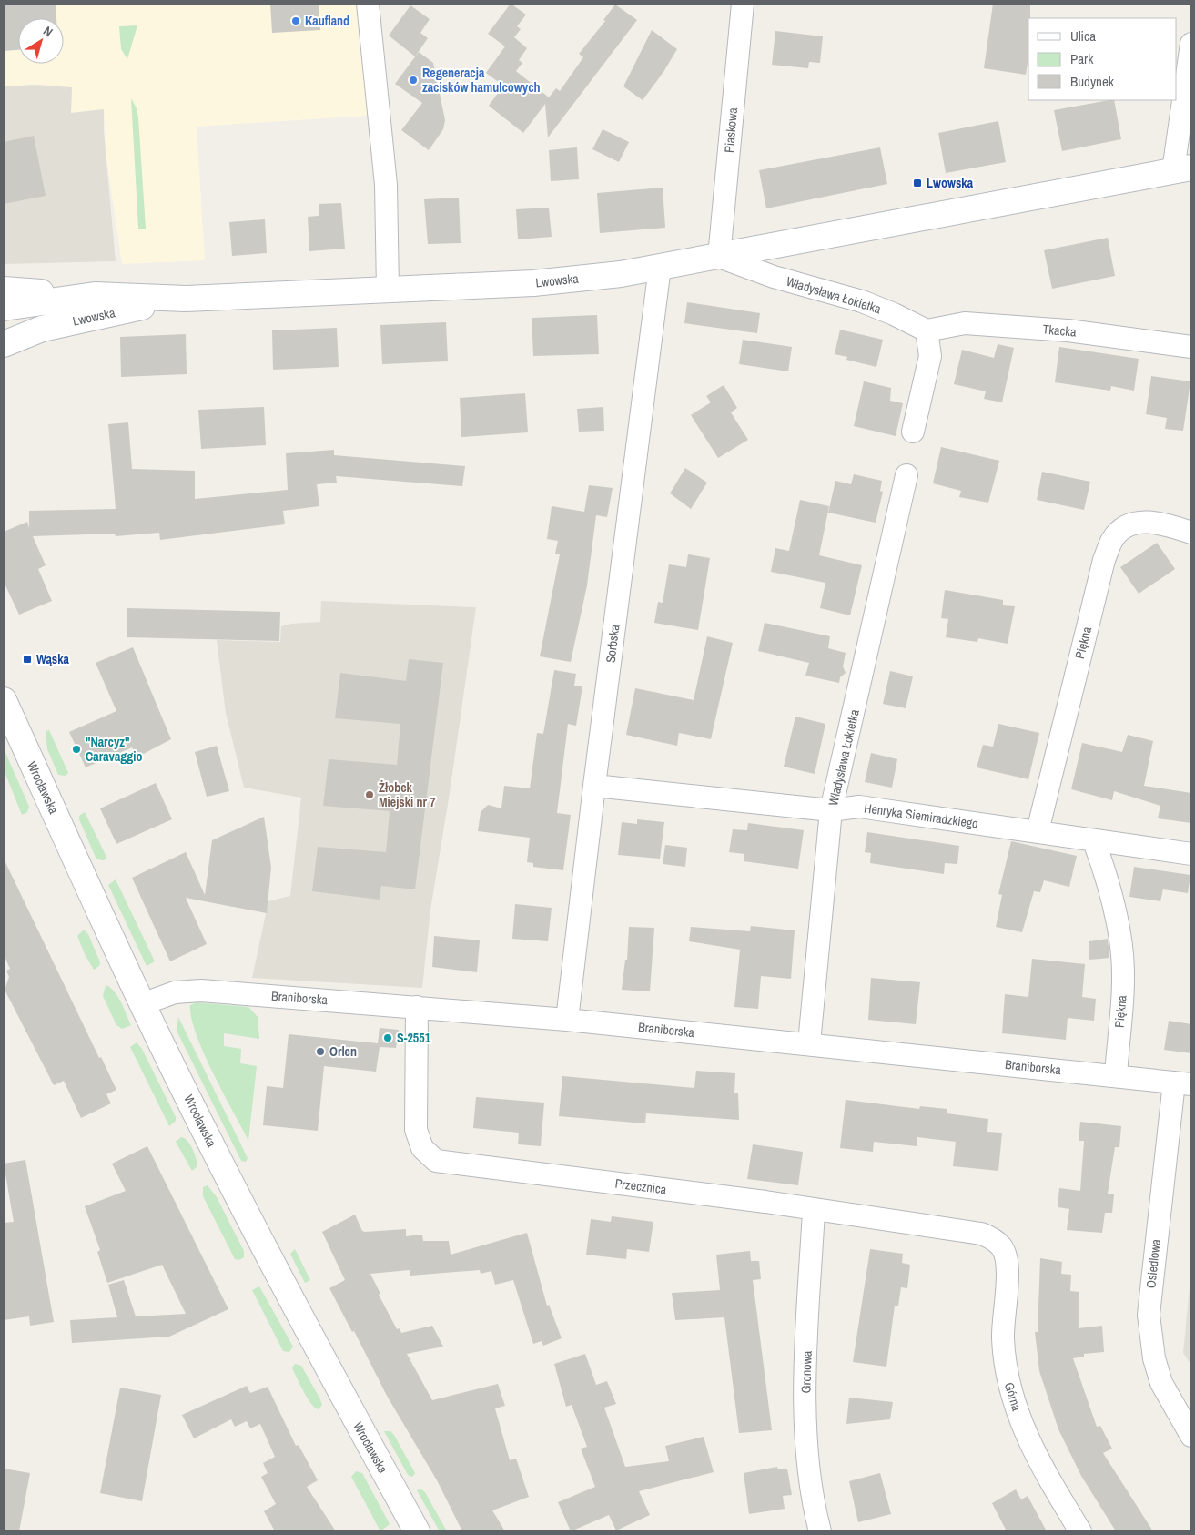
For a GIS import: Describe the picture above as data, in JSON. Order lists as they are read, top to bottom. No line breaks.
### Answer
{"streets":{"street":["Piaskowa","Lwowska","Władysława Łokietka","Tkacka","Piękna","Sorbska","Wrocławska","Henryka Siemiradzkiego","Braniborska","Przecznica","Osiedlowa","Gronowa","Górna"]},"crossings":[["Piaskowa","Lwowska"],["Piaskowa","Władysława Łokietka"],["Lwowska","Władysława Łokietka"],["Lwowska","Sorbska"],["Władysława Łokietka","Tkacka"],["Władysława Łokietka","Henryka Siemiradzkiego"],["Władysława Łokietka","Braniborska"],["Piękna","Henryka Siemiradzkiego"],["Piękna","Braniborska"],["Sorbska","Henryka Siemiradzkiego"],["Sorbska","Braniborska"],["Wrocławska","Braniborska"],["Braniborska","Przecznica"],["Braniborska","Osiedlowa"],["Przecznica","Gronowa"],["Przecznica","Górna"]],"places":{"other":["Kaufland","Regeneracja zacisków hamulcowych","\"Narcyz\" Caravaggio","Żłobek Miejski nr 7","S-2551","Orlen"],"transit":["Lwowska","Wąska"]},"legend":["Ulica","Park","Budynek"],"north":"top right"}
